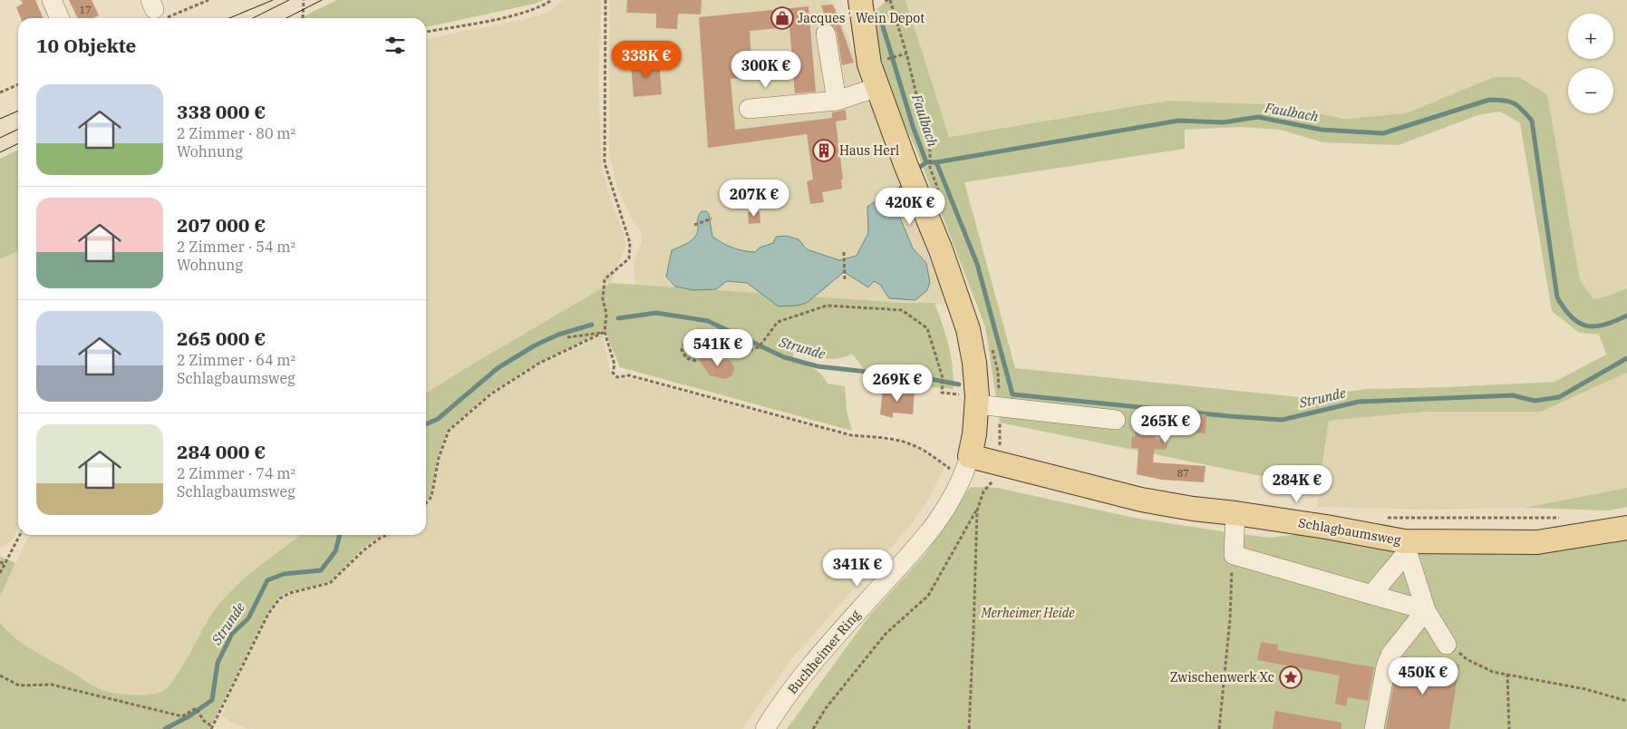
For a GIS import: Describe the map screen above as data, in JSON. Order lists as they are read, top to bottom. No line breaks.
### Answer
{"streets":{"main road":["Schlagbaumsweg","Buchheimer Ring"]},"crossings":[["Schlagbaumsweg","Buchheimer Ring"]],"water":["Faulbach","Strunde"],"parks":["Merheimer Heide"],"places":{"shop":["Jacques´ Wein Depot"],"building":["Haus Herl"],"place":["Zwischenwerk Xc"]},"house_numbers":["17","87"],"page":{"map_buttons":["+","−"],"heading":"10 Objekte","price":["338K €","300K €","207K €","420K €","541K €","269K €","265K €","284K €","341K €","450K €"],"list":[{"name":"338 000 €","note":"2 Zimmer · 80 m² · Wohnung"},{"name":"207 000 €","note":"2 Zimmer · 54 m² · Wohnung"},{"name":"265 000 €","note":"2 Zimmer · 64 m² · Schlagbaumsweg"},{"name":"284 000 €","note":"2 Zimmer · 74 m² · Schlagbaumsweg"}]}}
